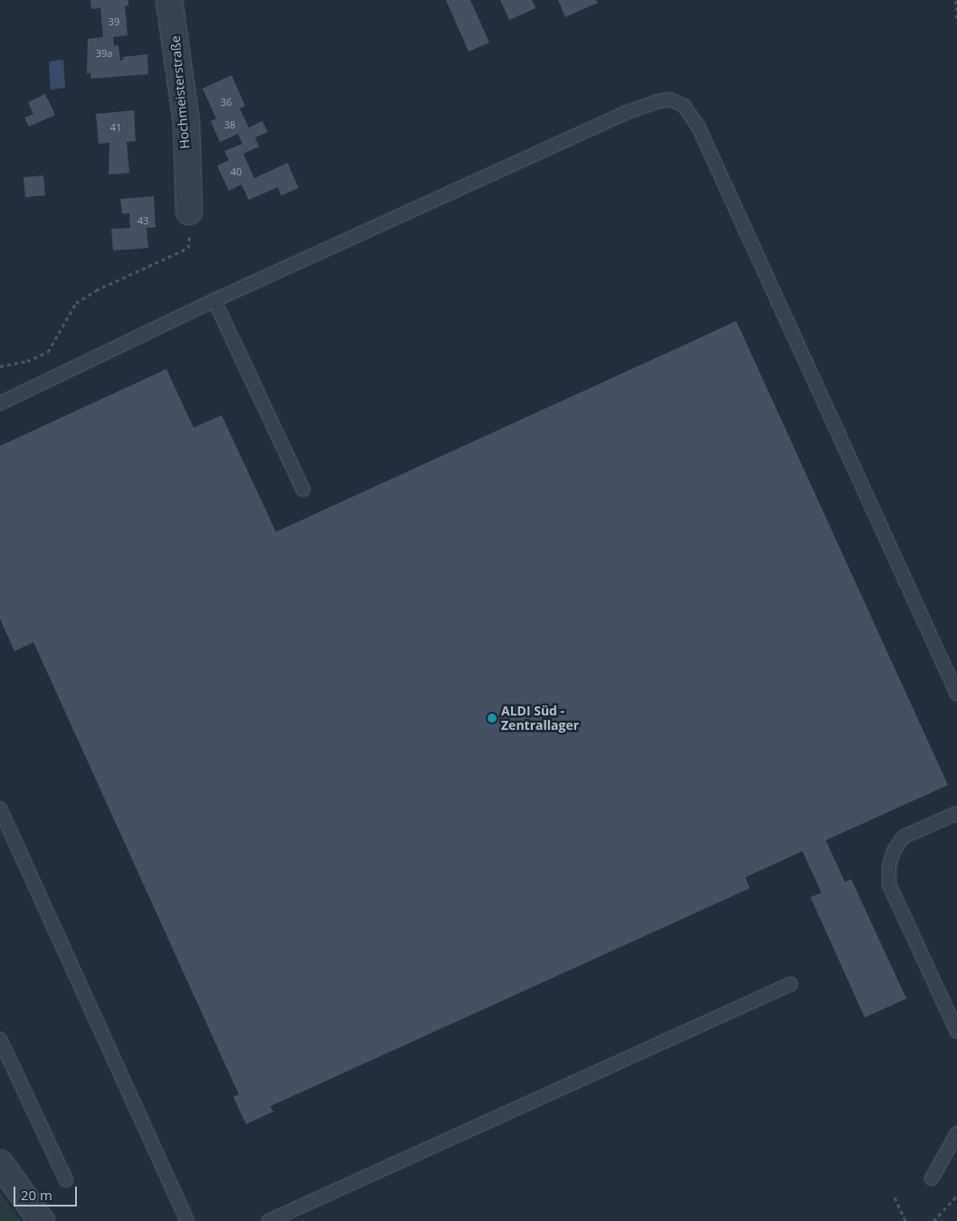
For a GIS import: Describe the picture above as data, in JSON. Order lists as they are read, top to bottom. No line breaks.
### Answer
{"streets":{"street":["Hochmeisterstraße"]},"places":["ALDI Süd - Zentrallager"],"house_numbers":["39","39a","36","38","41","40","43"],"scale_bar":"20 m"}
